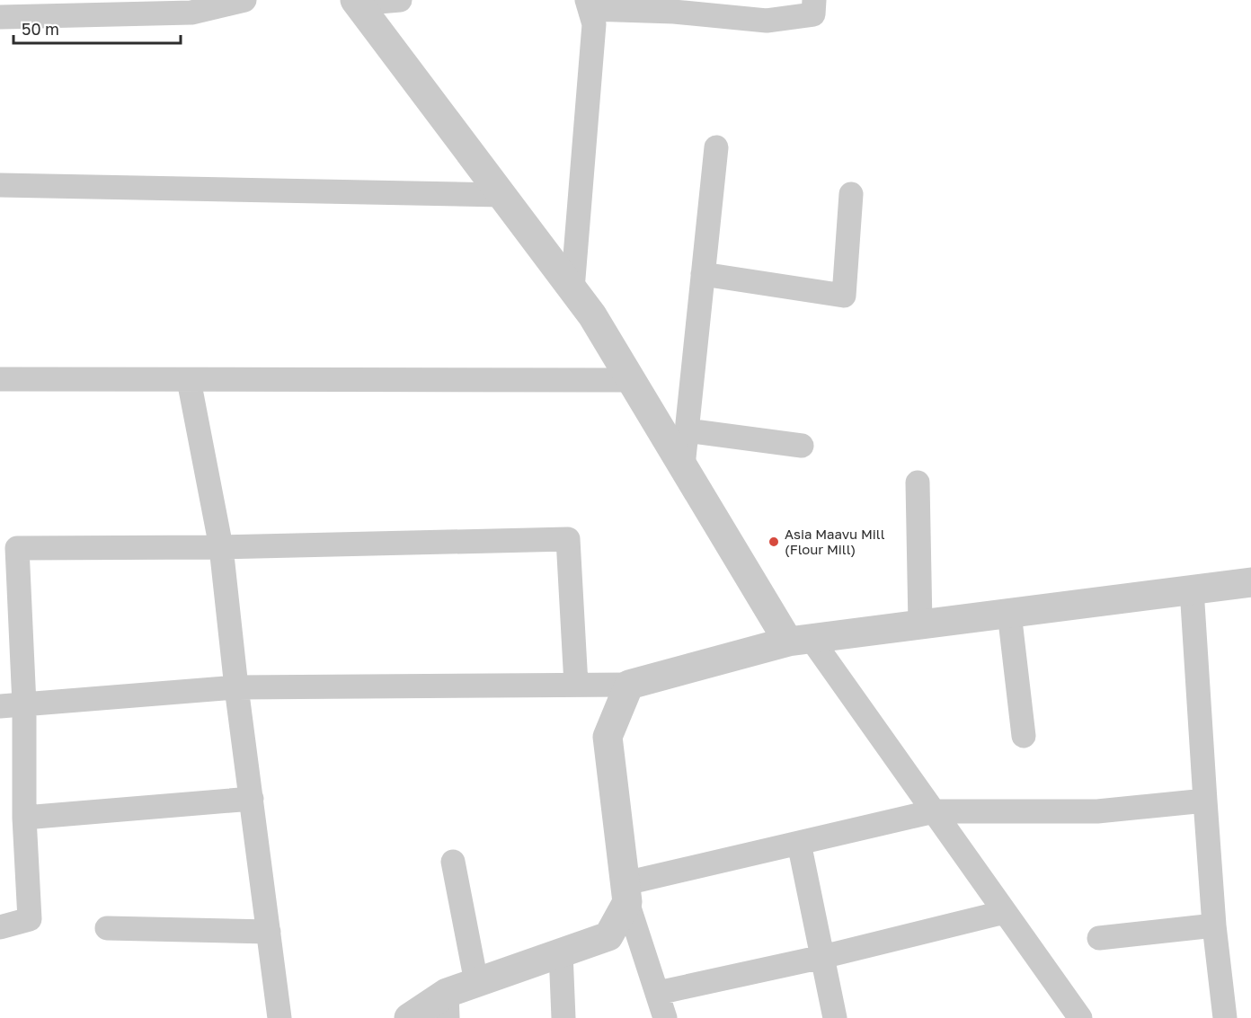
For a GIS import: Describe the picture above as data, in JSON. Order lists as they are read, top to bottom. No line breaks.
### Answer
{"places":["Asia Maavu Mill (Flour Mill)"],"scale_bar":"50 m"}
